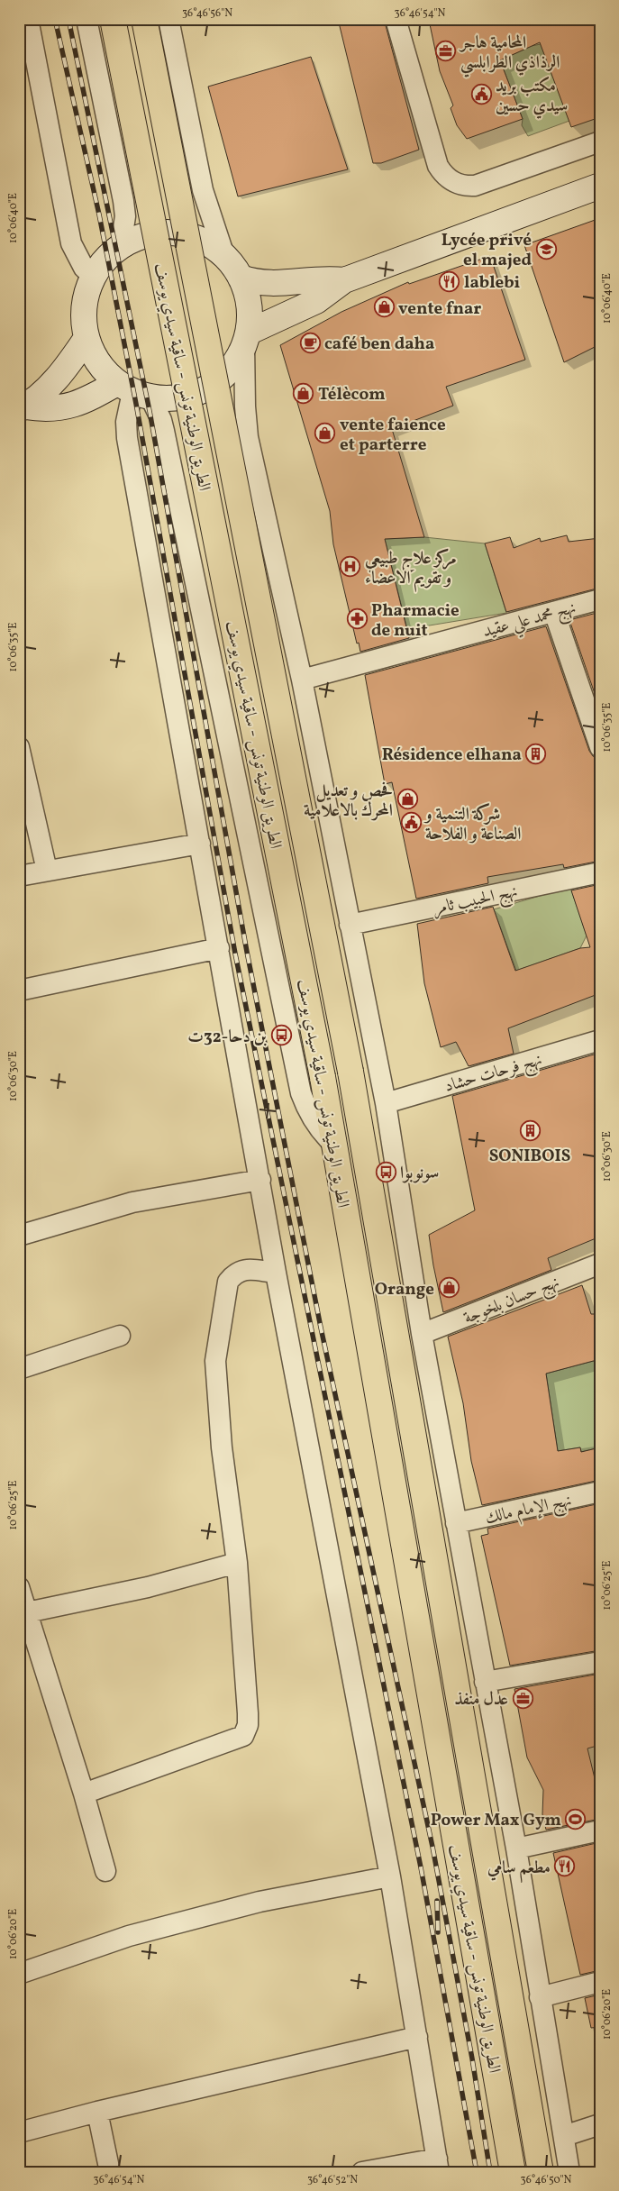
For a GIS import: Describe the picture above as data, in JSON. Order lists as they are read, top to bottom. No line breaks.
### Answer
{"streets":{"highway":["الطريق الوطنية تونس - ساقية سيدي يوسف"],"street":["نهج محمد علي عقيد","نهج الحبيب ثامر","نهج فرحات حشاد","نهج حسان بلخوجة","نهج الإمام مالك"]},"places":{"office":["المحامية هاجر الرذاذي الطرابلسي","عدل منفذ"],"public building":["مكتب بريد سيدي حسين","شركة التنمية و الصناعة و الفلاحة"],"school or university":["Lycée privé el majed"],"restaurant":["lablebi","مطعم سامي"],"shop":["vente fnar","Télècom","vente faience et parterre","فحص و تعديل المحرك بالاعلامية","Orange"],"cafe":["café ben daha"],"hospital":["مركز علاج طبيعي و تقويم الاعضاء"],"pharmacy":["Pharmacie de nuit"],"building":["Résidence elhana","SONIBOIS"],"bus stop":["بن دحا-32ت","سونوبوا"],"sports":["Power Max Gym"]},"coordinates":["36°46'56\"N","36°46'54\"N","10°06'40\"E","10°06'35\"E","10°06'30\"E","10°06'25\"E","10°06'20\"E","36°46'52\"N","36°46'50\"N"]}
